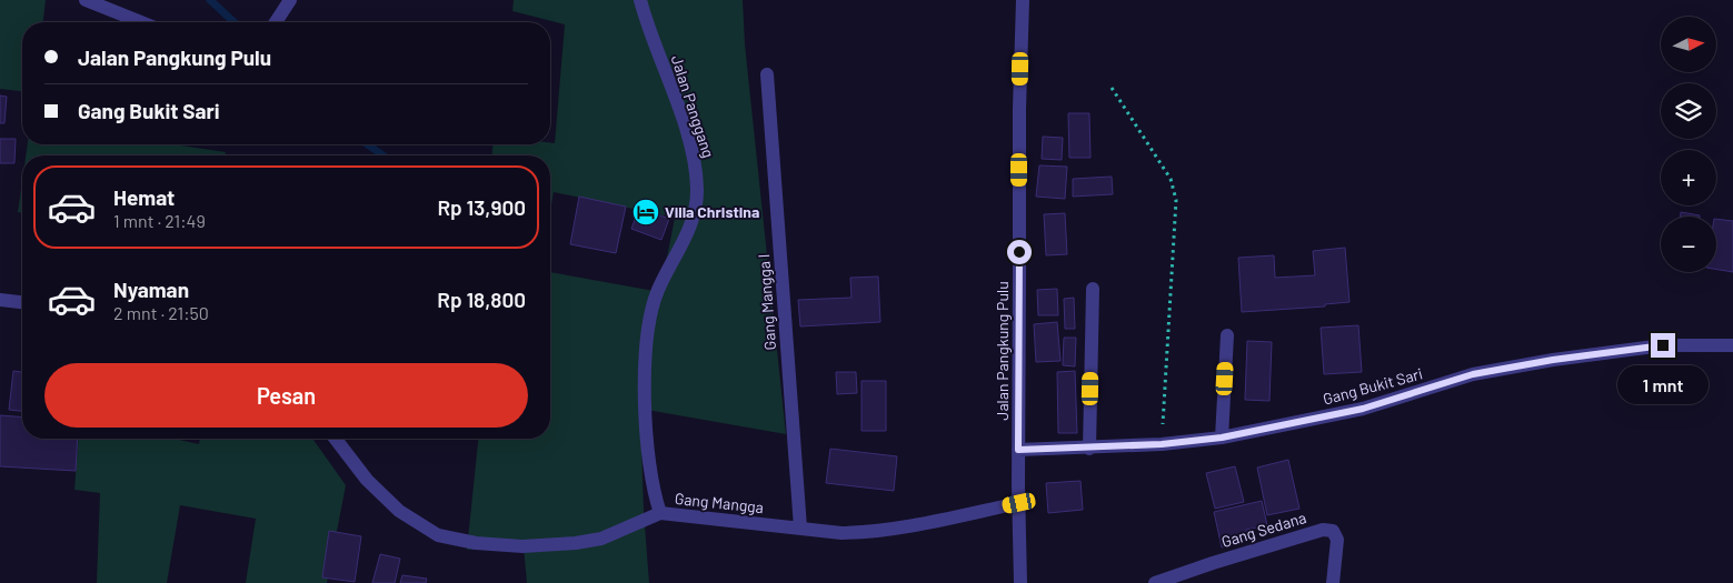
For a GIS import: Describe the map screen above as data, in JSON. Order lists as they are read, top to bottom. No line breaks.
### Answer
{"streets":{"street":["Jalan Panggang","Gang Mangga I","Jalan Pangkung Pulu","Gang Bukit Sari","Gang Mangga","Gang Sedana"]},"crossings":[["Jalan Panggang","Gang Mangga"],["Gang Mangga I","Gang Mangga"],["Jalan Pangkung Pulu","Gang Bukit Sari"],["Jalan Pangkung Pulu","Gang Mangga"]],"places":{"hotel":["Villa Christina"]},"north":"right","page":{"map_buttons":["+","−"],"banner":["Jalan Pangkung Pulu","Gang Bukit Sari"],"list":[{"name":"Hemat","note":"1 mnt · 21:49","value":"Rp 13,900"},{"name":"Nyaman","note":"2 mnt · 21:50","value":"Rp 18,800"}],"buttons":"Pesan","bubble":"1 mnt"}}
